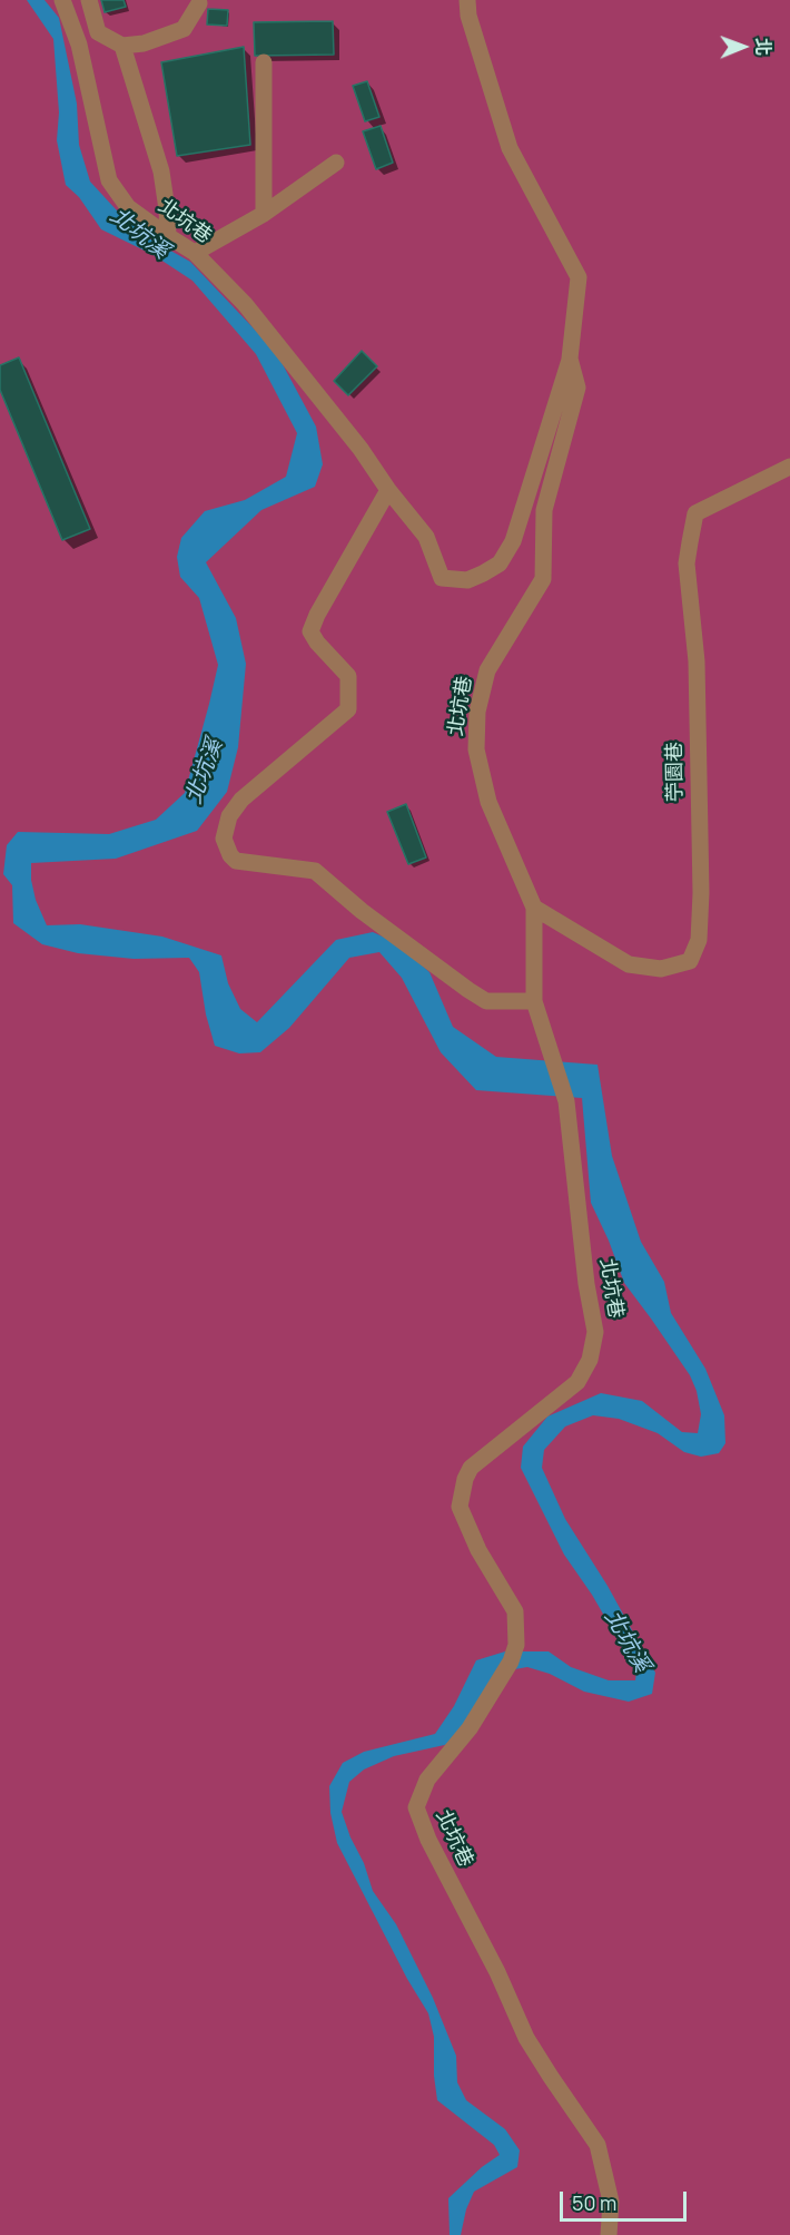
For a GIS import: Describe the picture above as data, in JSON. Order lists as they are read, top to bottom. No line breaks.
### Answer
{"streets":{"street":["北坑巷","苧園巷"]},"crossings":[["北坑巷","苧園巷"]],"water":["北坑溪"],"scale_bar":"50 m","north":"right"}
